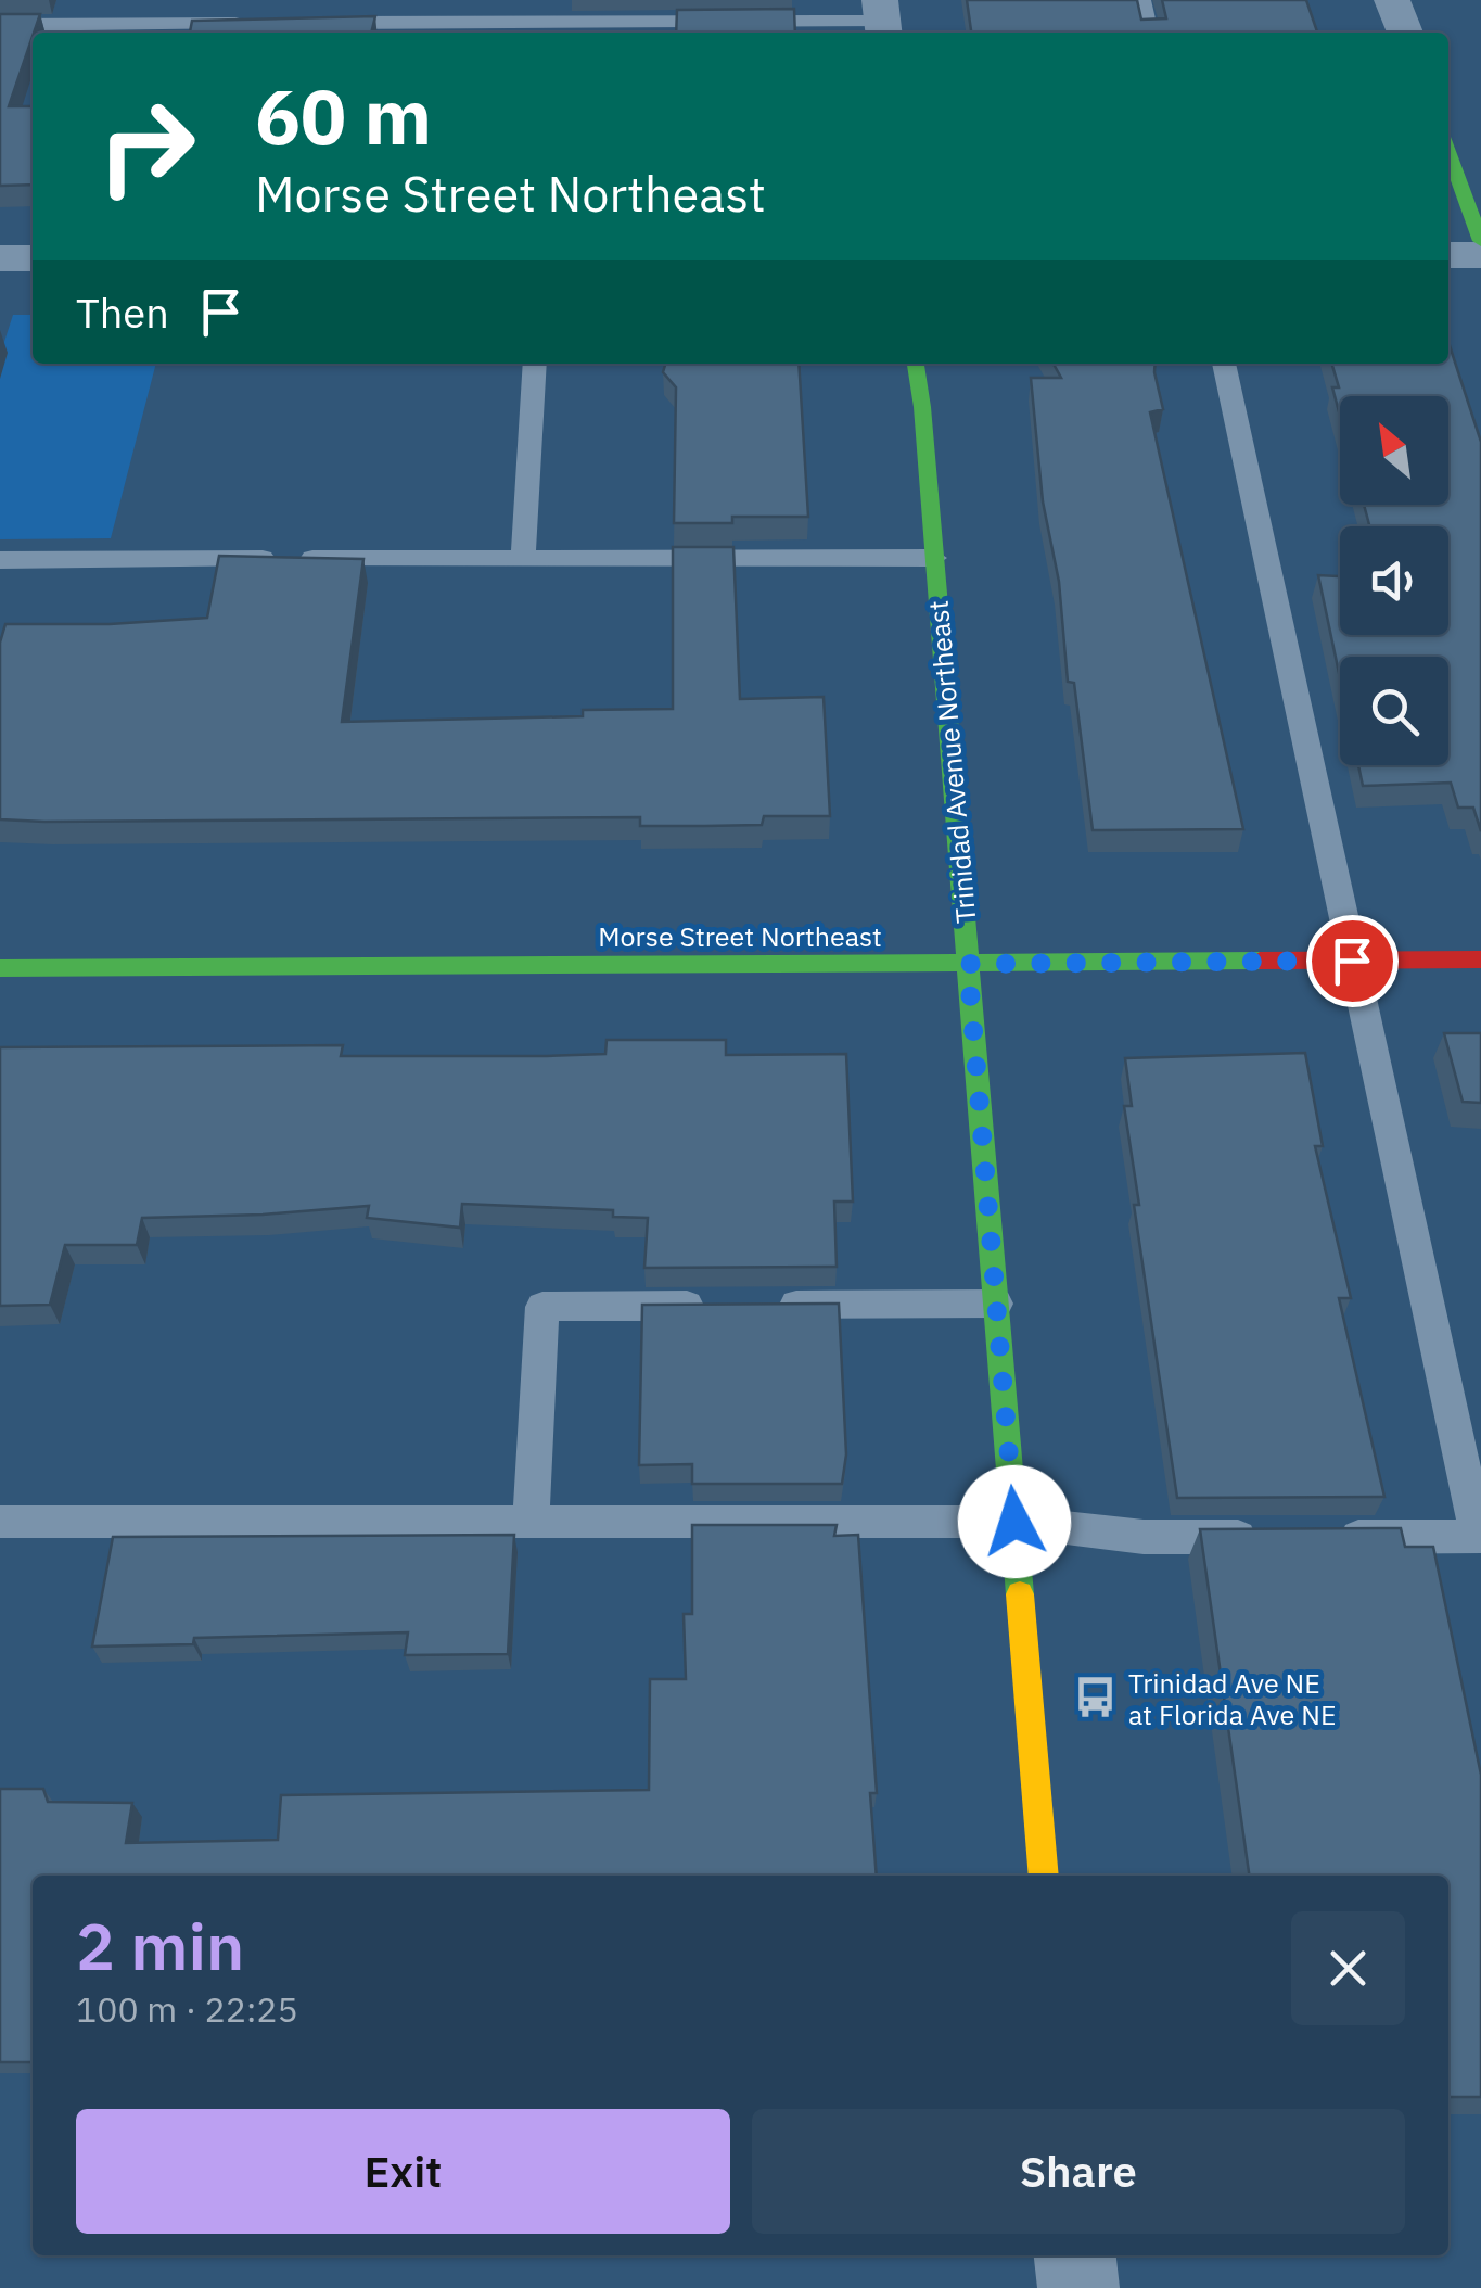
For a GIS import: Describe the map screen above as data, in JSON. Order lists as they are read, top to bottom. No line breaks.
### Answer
{"streets":{"street":["Trinidad Avenue Northeast","Morse Street Northeast"]},"crossings":[["Trinidad Avenue Northeast","Morse Street Northeast"]],"places":{"bus stop":["Trinidad Ave NE at Florida Ave NE"]},"north":"top left","page":{"turn":["60 m","Morse Street Northeast"],"then":"Then","heading":["2 min","100 m · 22:25"],"buttons":["Exit","Share"]}}
